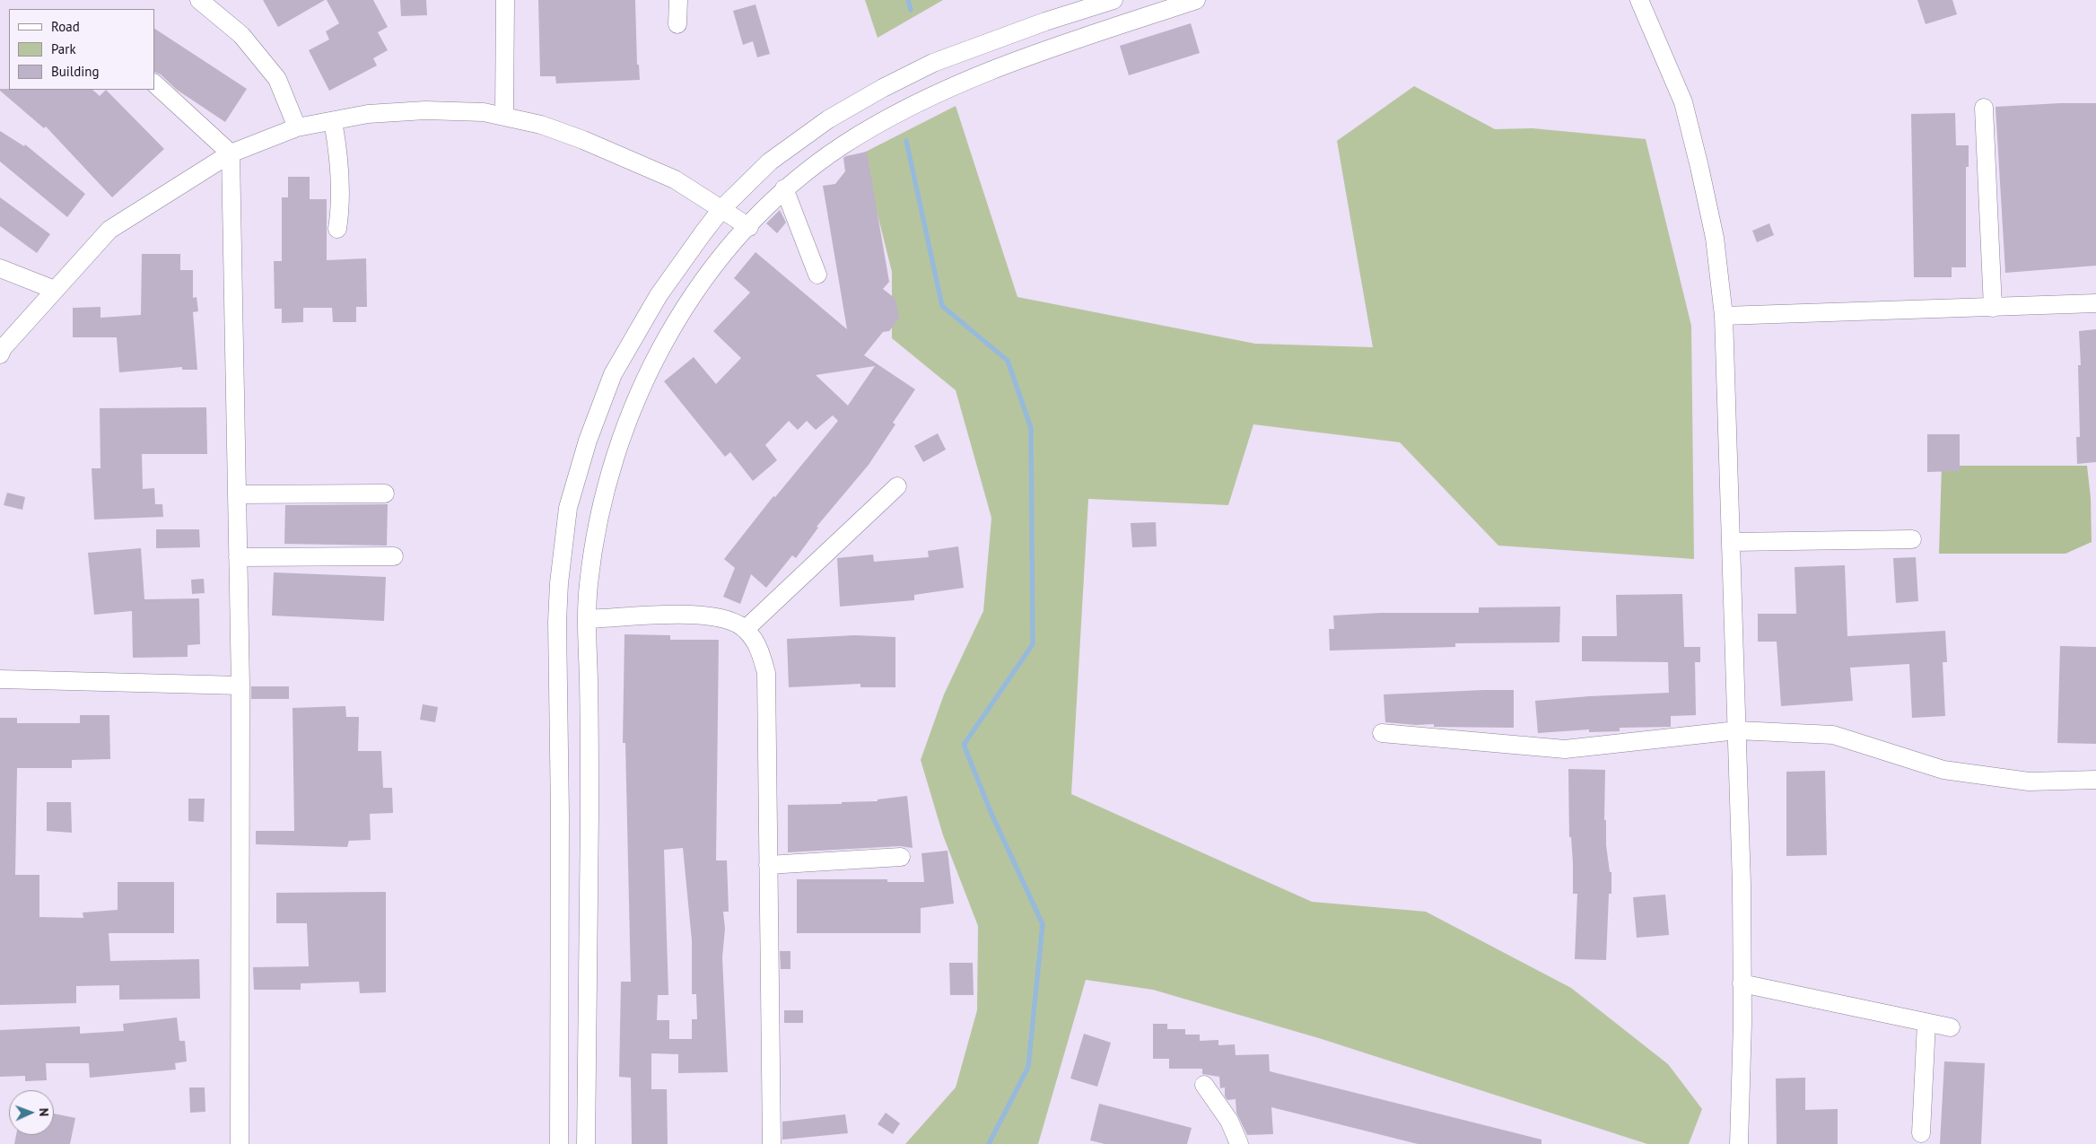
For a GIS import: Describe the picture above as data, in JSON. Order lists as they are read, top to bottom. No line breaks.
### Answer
{"legend":["Road","Park","Building"],"north":"right"}
